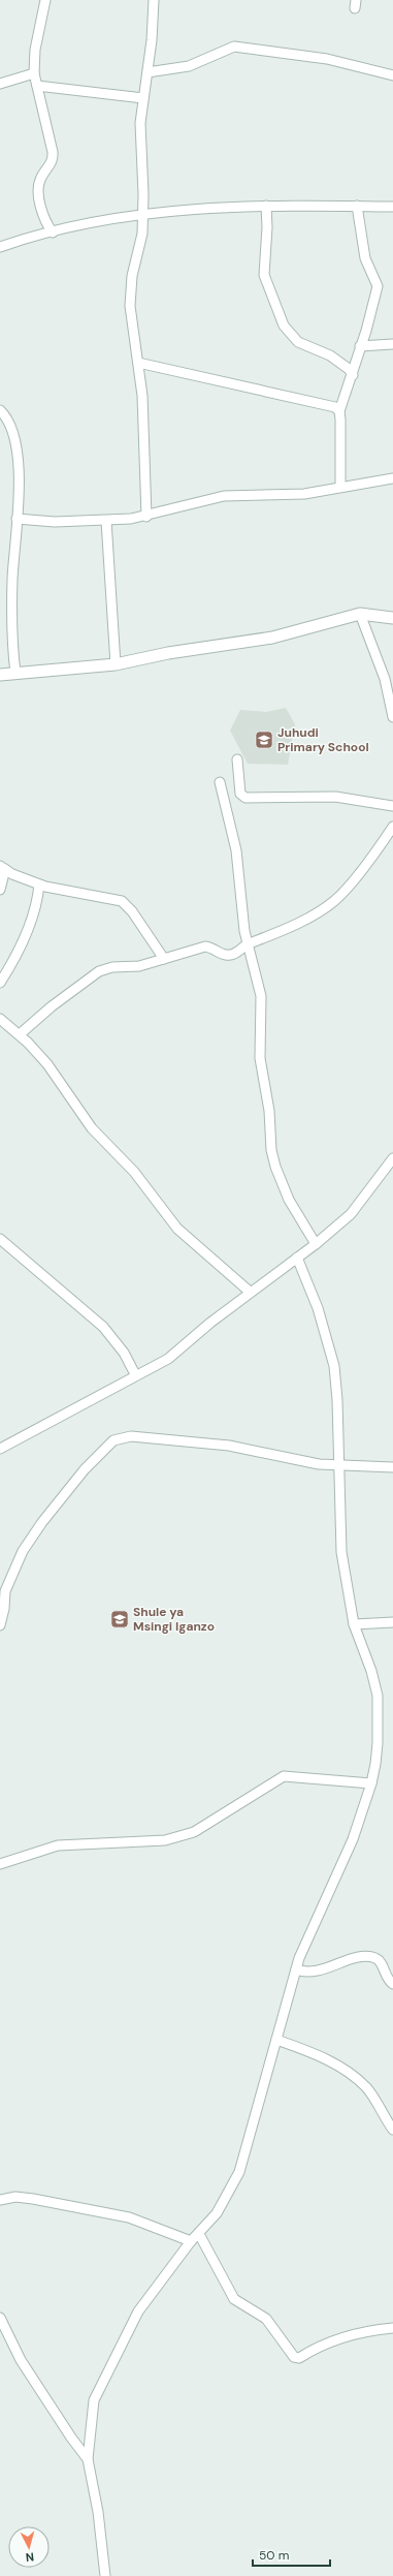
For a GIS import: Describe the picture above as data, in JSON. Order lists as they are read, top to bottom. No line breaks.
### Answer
{"places":{"school or university":["Juhudi Primary School","Shule ya Msingi Iganzo"]},"scale_bar":"50 m","north":"bottom"}
